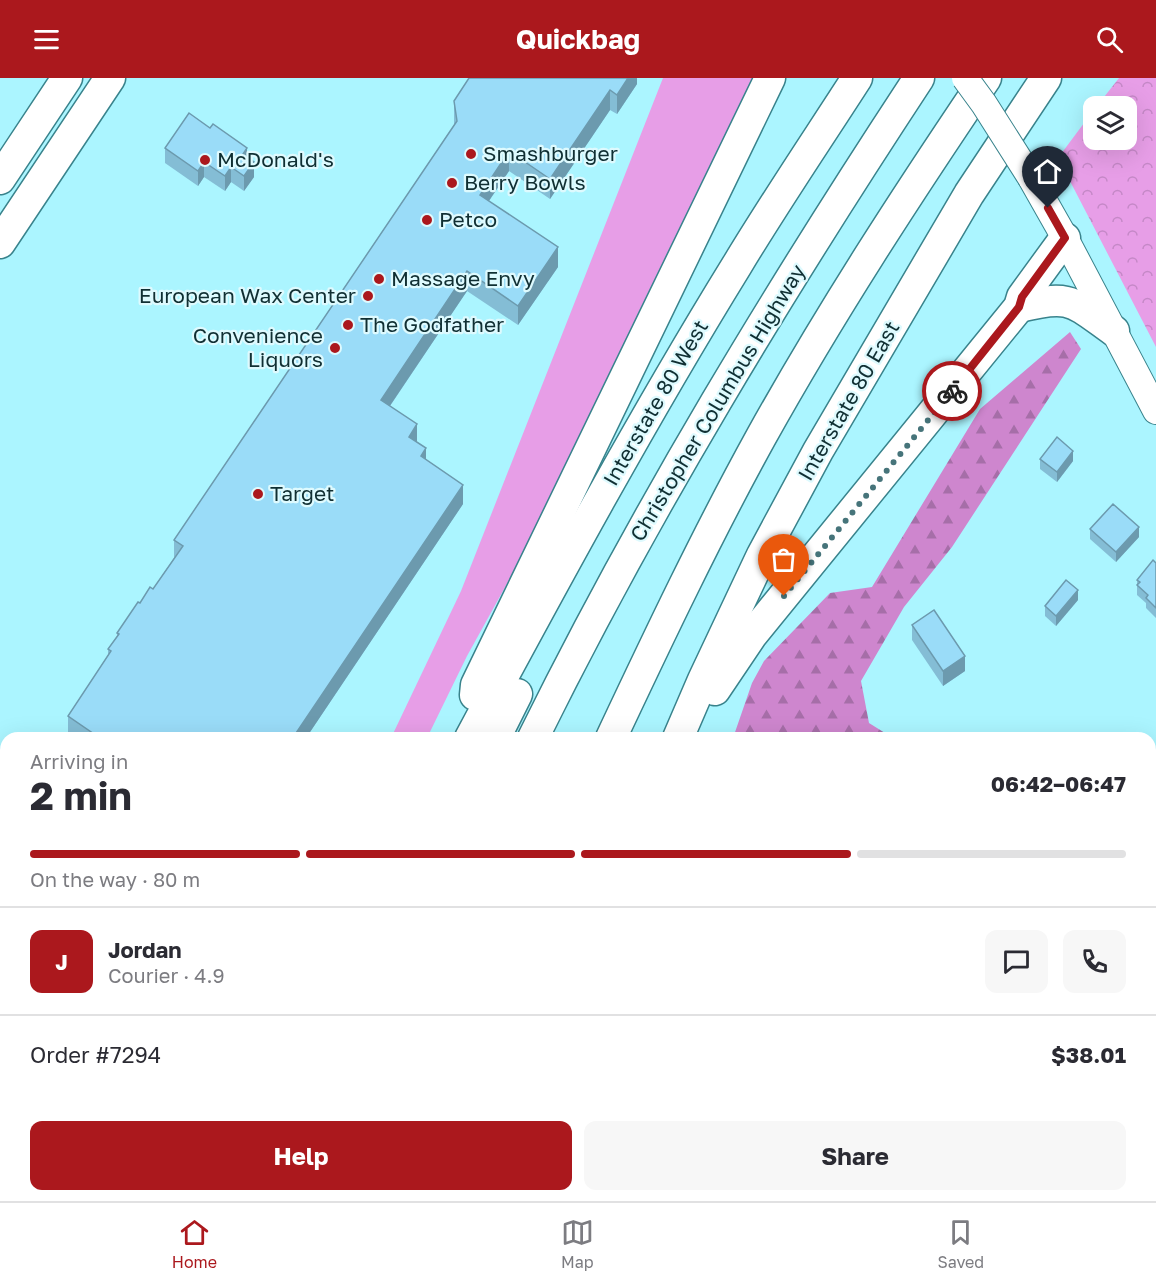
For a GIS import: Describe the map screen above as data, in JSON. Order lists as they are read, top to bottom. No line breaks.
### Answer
{"streets":{"highway":["Interstate 80 East","Interstate 80 West","Christopher Columbus Highway"]},"places":["Smashburger","McDonald's","Berry Bowls","Petco","Massage Envy","European Wax Center","The Godfather","Convenience Liquors","Target"],"page":{"header":"Quickbag","heading":["2 min","Arriving in","06:42–06:47"],"panel":["Jordan","Courier · 4.9","Order #7294","$38.01"],"bar":"On the way · 80 m","round":"J","buttons":["Help","Share"],"tabs":["Home","Map","Saved"]}}
